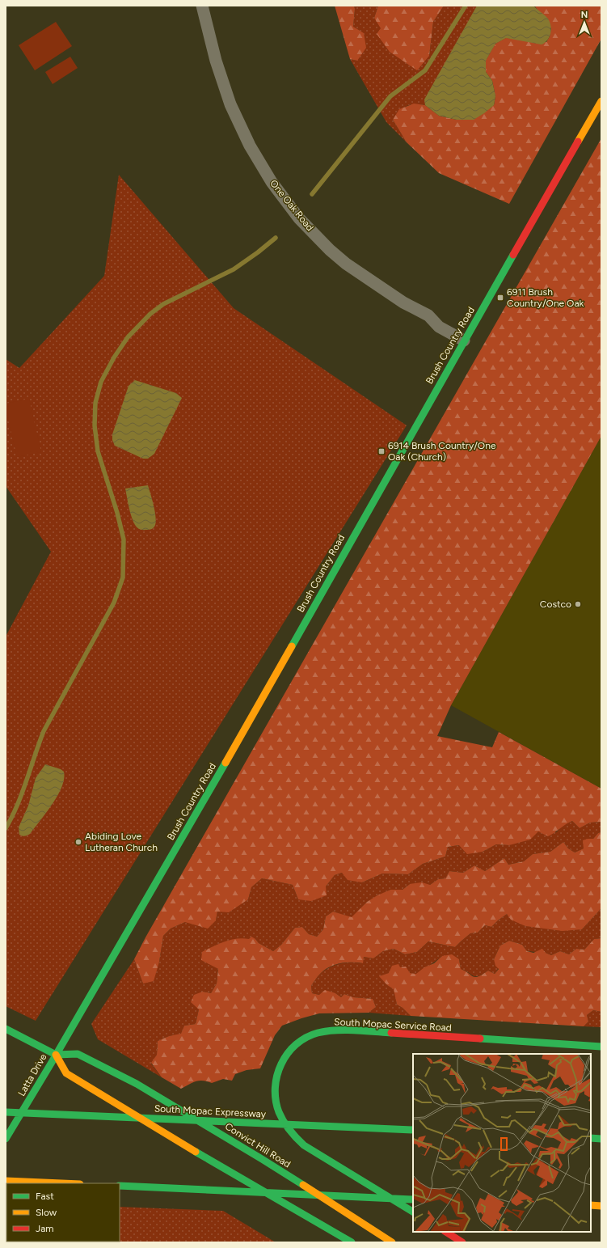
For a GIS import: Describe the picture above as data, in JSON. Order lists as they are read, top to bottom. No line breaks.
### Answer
{"streets":{"main road":["Brush Country Road","South Mopac Service Road","Latta Drive","South Mopac Expressway","Convict Hill Road"],"street":["One Oak Road"]},"crossings":[["One Oak Road","Brush Country Road"],["Brush Country Road","Latta Drive"],["Brush Country Road","Convict Hill Road"],["Latta Drive","Convict Hill Road"]],"places":{"transit":["6911 Brush Country/One Oak","6914 Brush Country/One Oak (Church)"],"other":["Costco","Abiding Love Lutheran Church"]},"legend":["Fast","Slow","Jam"],"north":"top"}
